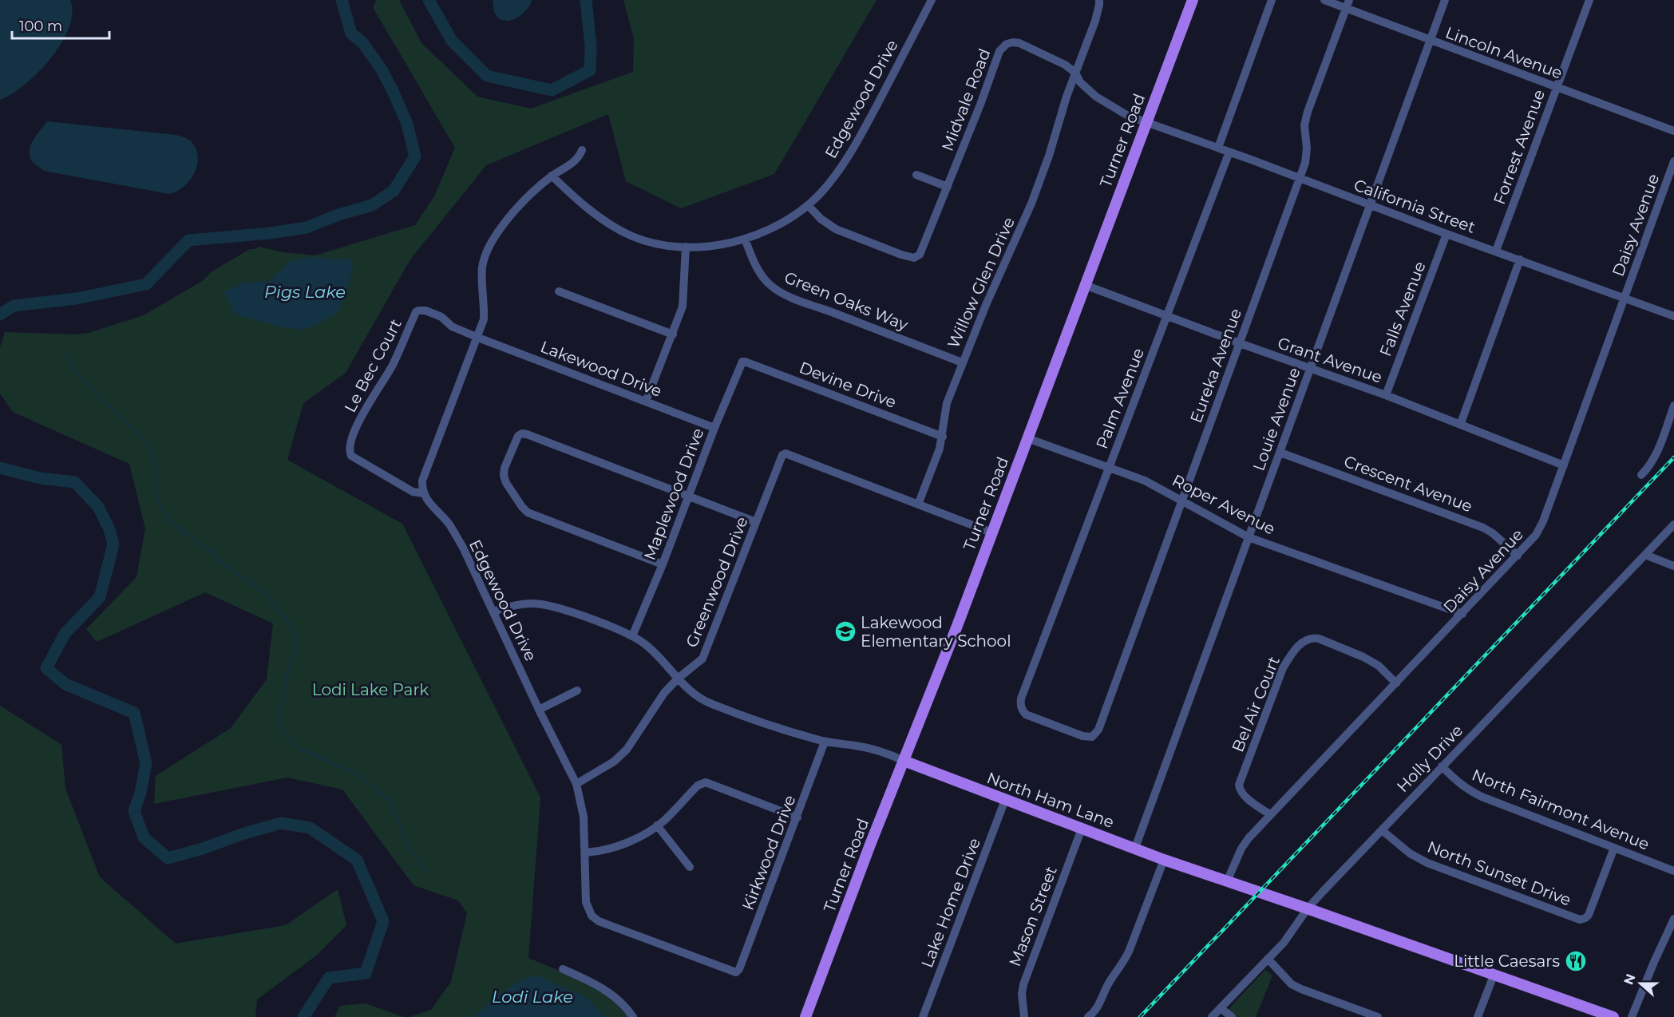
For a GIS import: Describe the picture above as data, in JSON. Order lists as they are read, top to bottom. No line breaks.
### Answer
{"streets":{"main road":["Turner Road","North Ham Lane"],"street":["Lincoln Avenue","Edgewood Drive","Midvale Road","Forrest Avenue","California Street","Daisy Avenue","Willow Glen Drive","Green Oaks Way","Falls Avenue","Grant Avenue","Le Bec Court","Eureka Avenue","Lakewood Drive","Devine Drive","Palm Avenue","Louie Avenue","Crescent Avenue","Maplewood Drive","Roper Avenue","Greenwood Drive","Bel Air Court","Holly Drive","North Fairmont Avenue","Kirkwood Drive","North Sunset Drive","Lake Home Drive","Mason Street"]},"crossings":[["Lincoln Avenue","Forrest Avenue"],["Lincoln Avenue","Eureka Avenue"],["Lincoln Avenue","Louie Avenue"],["Edgewood Drive","Midvale Road"],["Edgewood Drive","Green Oaks Way"],["Edgewood Drive","Le Bec Court"],["Edgewood Drive","Greenwood Drive"],["Edgewood Drive","North Ham Lane"],["Edgewood Drive","Kirkwood Drive"],["Midvale Road","Willow Glen Drive"],["Turner Road","California Street"],["Turner Road","Grant Avenue"],["Turner Road","Roper Avenue"],["Turner Road","North Ham Lane"],["Forrest Avenue","California Street"],["California Street","Daisy Avenue"],["California Street","Falls Avenue"],["California Street","Eureka Avenue"],["California Street","Palm Avenue"],["California Street","Louie Avenue"],["Daisy Avenue","Grant Avenue"],["Daisy Avenue","Crescent Avenue"],["Daisy Avenue","Roper Avenue"],["Daisy Avenue","Bel Air Court"],["Daisy Avenue","North Ham Lane"],["Willow Glen Drive","Green Oaks Way"],["Willow Glen Drive","Devine Drive"],["Willow Glen Drive","Greenwood Drive"],["Falls Avenue","Grant Avenue"],["Grant Avenue","Eureka Avenue"],["Grant Avenue","Palm Avenue"],["Grant Avenue","Louie Avenue"],["Le Bec Court","Lakewood Drive"],["Eureka Avenue","Palm Avenue"],["Eureka Avenue","Roper Avenue"],["Lakewood Drive","Maplewood Drive"],["Devine Drive","Maplewood Drive"],["Palm Avenue","Roper Avenue"],["Louie Avenue","Crescent Avenue"],["Louie Avenue","Roper Avenue"],["Louie Avenue","North Ham Lane"],["Maplewood Drive","North Ham Lane"],["Greenwood Drive","North Ham Lane"],["Holly Drive","North Ham Lane"],["Holly Drive","North Fairmont Avenue"],["Holly Drive","North Sunset Drive"],["North Ham Lane","Kirkwood Drive"],["North Ham Lane","Lake Home Drive"],["North Ham Lane","Mason Street"],["North Fairmont Avenue","North Sunset Drive"]],"water":["Pigs Lake","Lodi Lake"],"parks":["Lodi Lake Park"],"places":{"school or university":["Lakewood Elementary School"],"restaurant":["Little Caesars"]},"scale_bar":"100 m","north":"left"}
